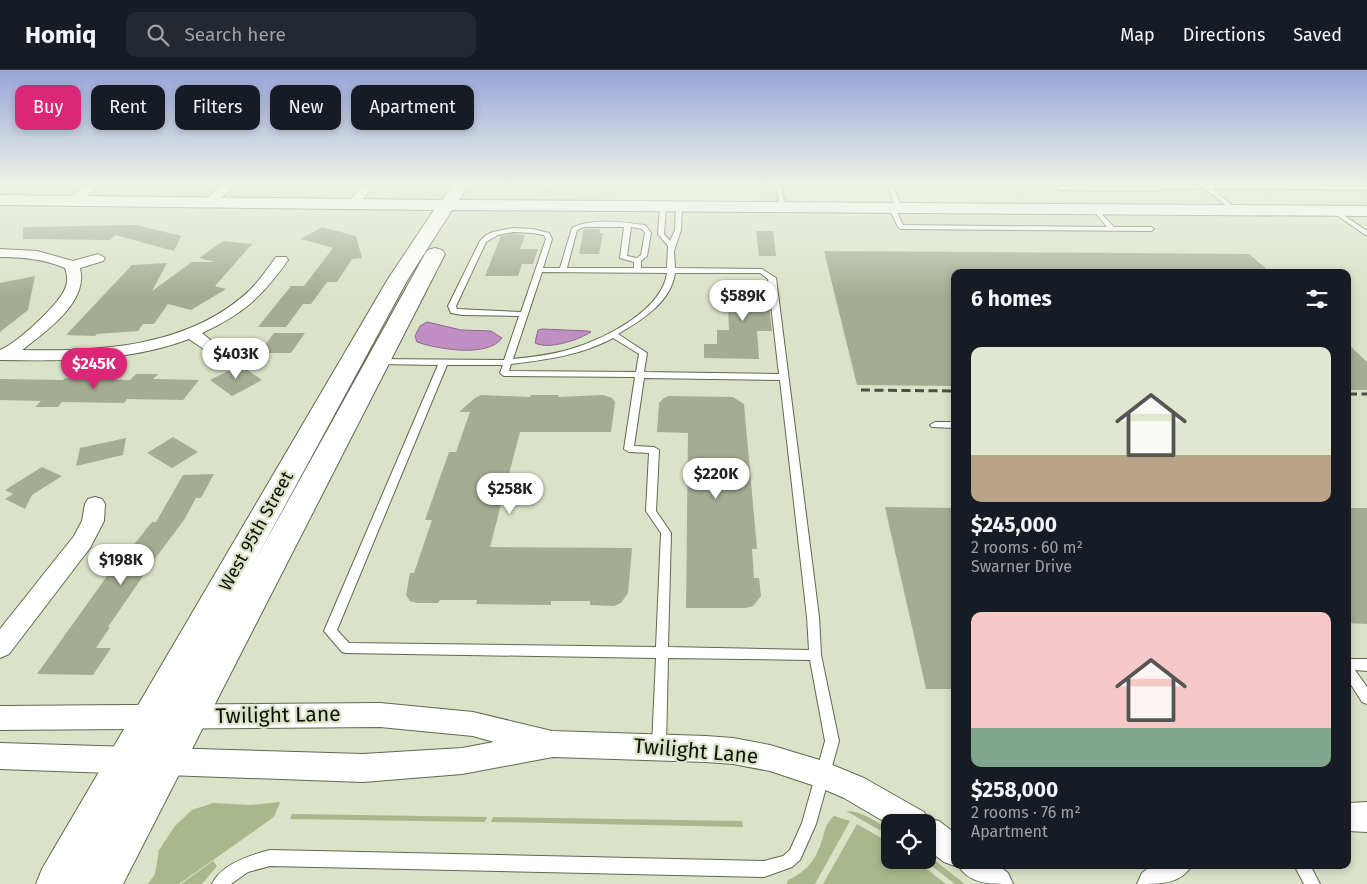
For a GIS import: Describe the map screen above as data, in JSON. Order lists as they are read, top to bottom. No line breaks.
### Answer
{"streets":{"main road":["West 95th Street"],"street":["Twilight Lane"]},"crossings":[["West 95th Street","Twilight Lane"]],"page":{"header":"Homiq","search":"Search here","nav":["Map","Directions","Saved"],"chip":["Buy","Rent","Filters","New","Apartment"],"heading":"6 homes","price":["$589K","$403K","$245K","$220K","$258K","$198K"],"list":[{"name":"$245,000","note":"2 rooms · 60 m² · Swarner Drive"},{"name":"$258,000","note":"2 rooms · 76 m² · Apartment"}]}}
